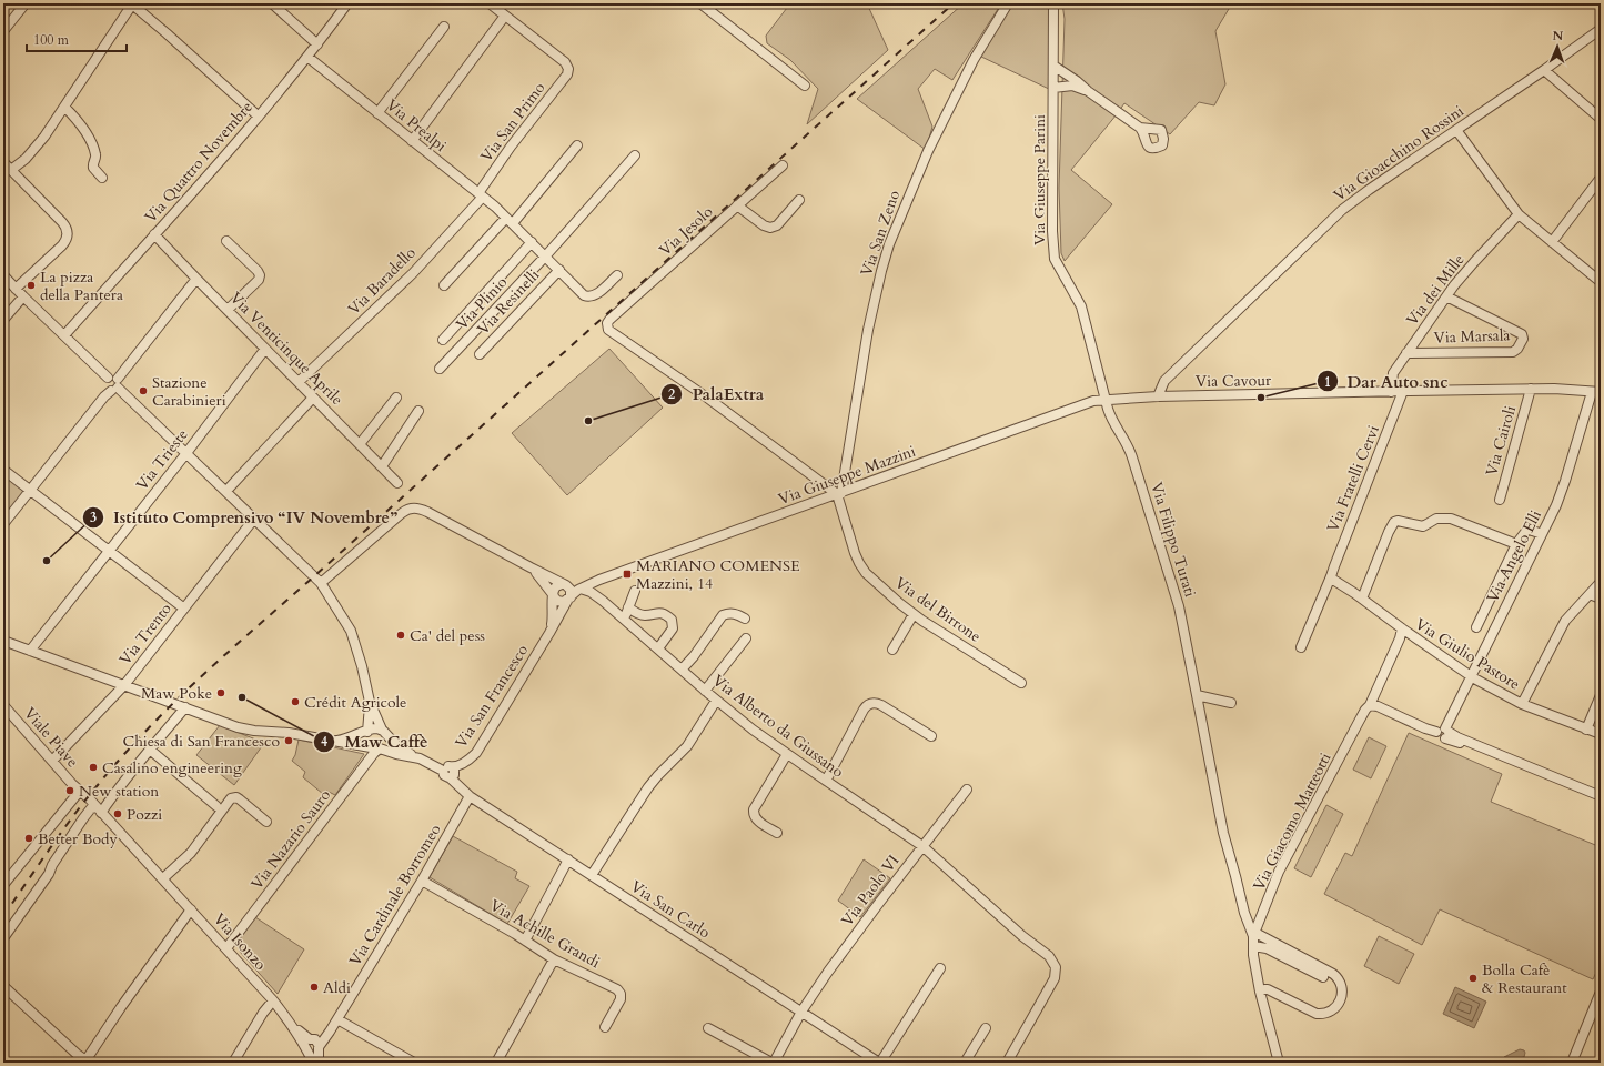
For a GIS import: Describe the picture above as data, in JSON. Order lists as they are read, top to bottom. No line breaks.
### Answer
{"streets":{"street":["Via San Primo","Via Prealpi","Via Gioacchino Rossini","Via Quattro Novembre","Via Giuseppe Parini","Via Jesolo","Via San Zeno","Via Baradello","Via dei Mille","Via Resinelli","Via Plinio","Via Marsala","Via Venticinque Aprile","Via Cavour","Via Cairoli","Via Trieste","Via Giuseppe Mazzini","Via Fratelli Cervi","Via Filippo Turati","Via Angelo Elli","Via del Birrone","Via Trento","Via Giulio Pastore","Via San Francesco","Via Alberto da Giussano","Viale Piave","Via Giacomo Matteotti","Via Nazario Sauro","Via Paolo VI","Via Cardinale Borromeo","Via San Carlo","Via Achille Grandi","Via Isonzo"]},"crossings":[["Via San Primo","Via Prealpi"],["Via San Primo","Via Baradello"],["Via Prealpi","Via Quattro Novembre"],["Via Prealpi","Via Baradello"],["Via Prealpi","Via Resinelli"],["Via Prealpi","Via Plinio"],["Via Gioacchino Rossini","Via Cavour"],["Via Quattro Novembre","Via Venticinque Aprile"],["Via Giuseppe Parini","Via Cavour"],["Via Giuseppe Parini","Via Giuseppe Mazzini"],["Via Giuseppe Parini","Via Filippo Turati"],["Via Jesolo","Via San Zeno"],["Via Jesolo","Via Giuseppe Mazzini"],["Via Jesolo","Via del Birrone"],["Via San Zeno","Via Giuseppe Mazzini"],["Via San Zeno","Via del Birrone"],["Via Baradello","Via Venticinque Aprile"],["Via dei Mille","Via Marsala"],["Via dei Mille","Via Cavour"],["Via Venticinque Aprile","Via Trieste"],["Via Cavour","Via Cairoli"],["Via Cavour","Via Giuseppe Mazzini"],["Via Cavour","Via Fratelli Cervi"],["Via Cavour","Via Filippo Turati"],["Via Cavour","Via Angelo Elli"],["Via Giuseppe Mazzini","Via Filippo Turati"],["Via Giuseppe Mazzini","Via del Birrone"],["Via Giuseppe Mazzini","Via San Francesco"],["Via Giuseppe Mazzini","Via Alberto da Giussano"],["Via Fratelli Cervi","Via Giulio Pastore"],["Via Filippo Turati","Via Giacomo Matteotti"],["Via Angelo Elli","Via Giulio Pastore"],["Via Trento","Viale Piave"],["Via Giulio Pastore","Via Giacomo Matteotti"],["Via San Francesco","Via San Carlo"],["Via Alberto da Giussano","Via Paolo VI"],["Viale Piave","Via Isonzo"],["Via Nazario Sauro","Via Isonzo"],["Via Paolo VI","Via San Carlo"],["Via Cardinale Borromeo","Via San Carlo"],["Via Cardinale Borromeo","Via Achille Grandi"],["Via Cardinale Borromeo","Via Isonzo"]],"places":{"other":["La pizza della Pantera","Stazione Carabinieri","Dar Auto snc","PalaExtra","Istituto Comprensivo “IV Novembre”","Ca' del pess","Maw Poke","Maw Caffè","Crédit Agricole","Chiesa di San Francesco","Casalino engineering","New station","Pozzi","Better Body","Bolla Cafè & Restaurant","Aldi"],"transit":["MARIANO COMENSE Mazzini, 14"]},"scale_bar":"100 m","north":"top"}
